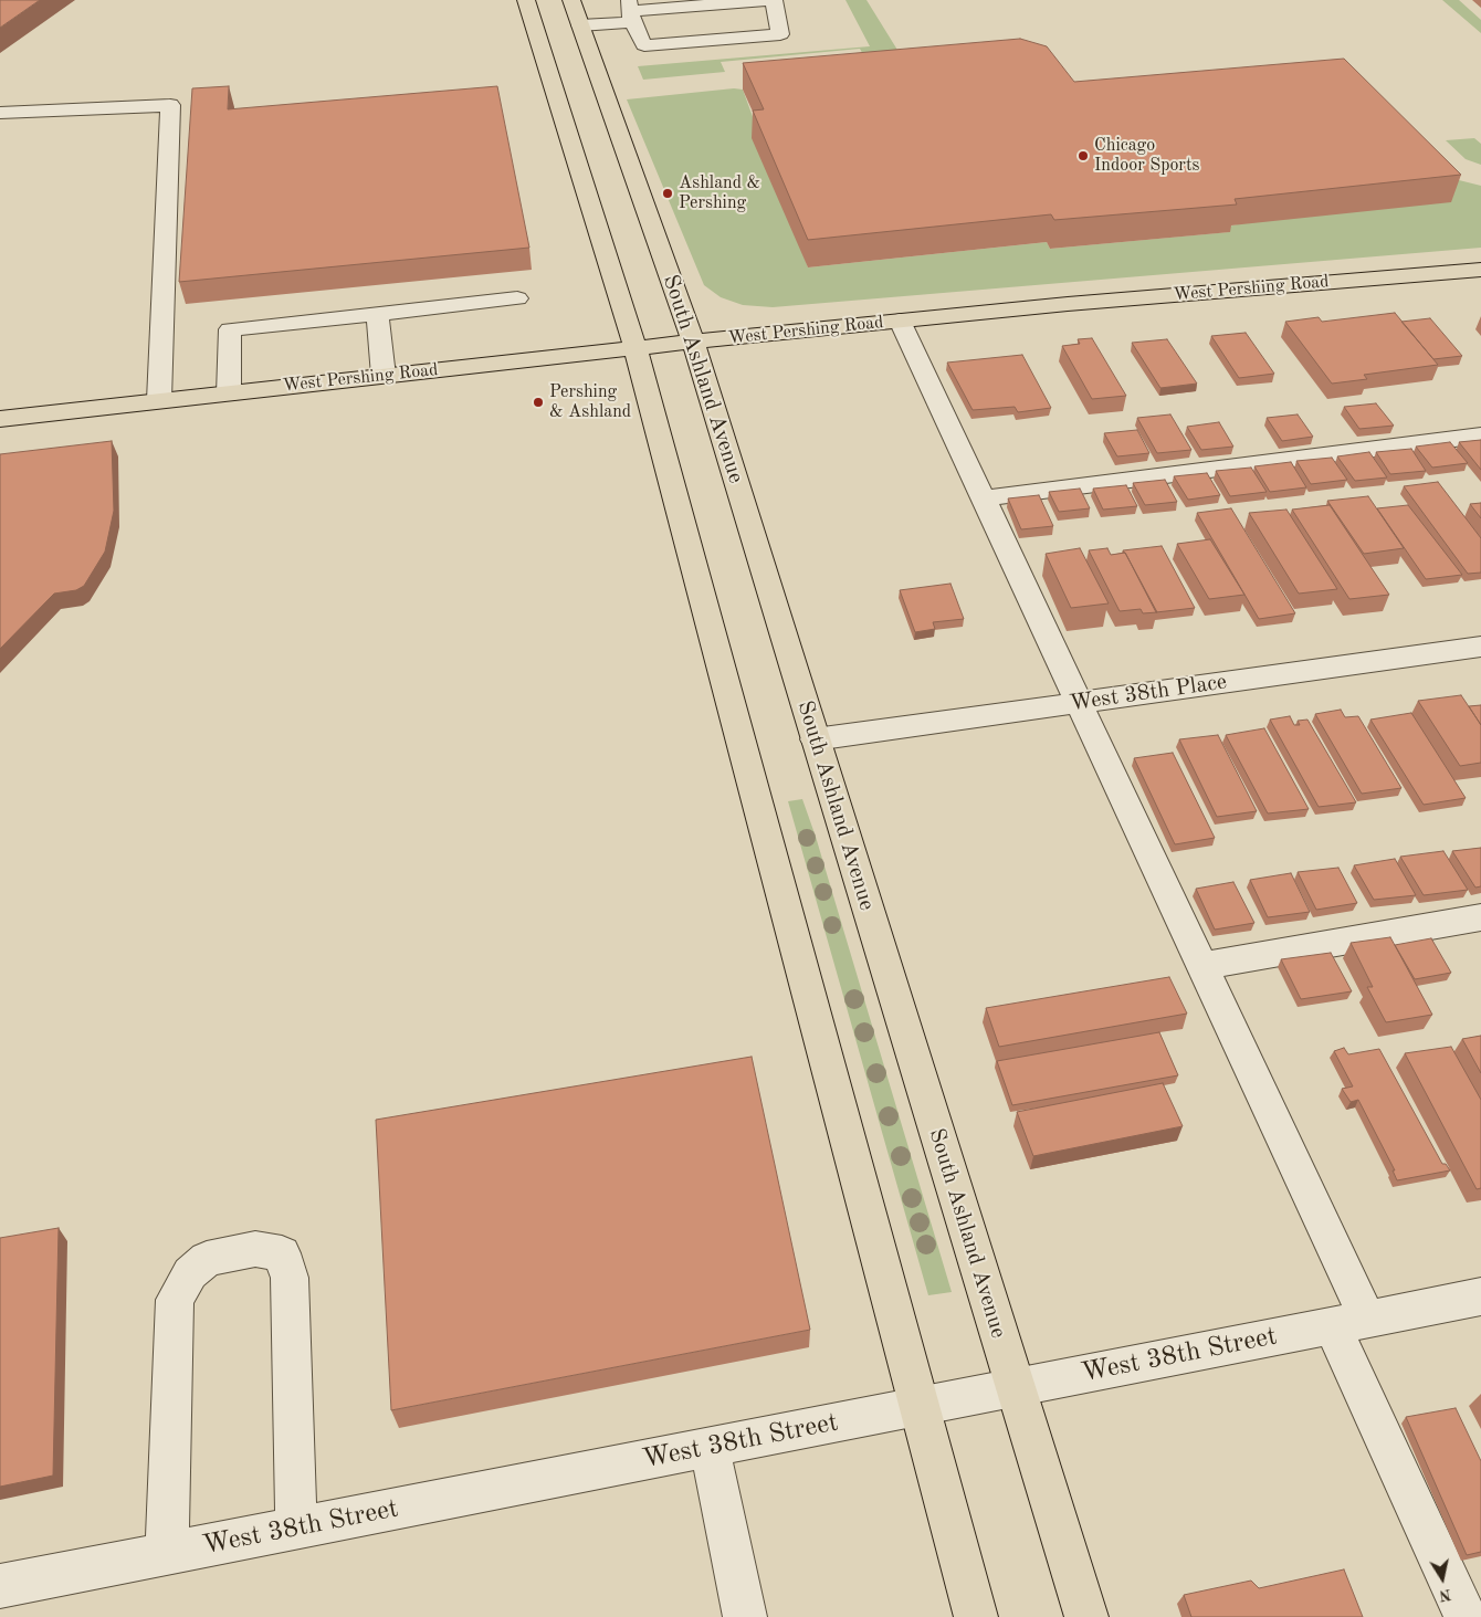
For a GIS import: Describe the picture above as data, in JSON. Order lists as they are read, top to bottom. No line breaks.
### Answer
{"streets":{"main road":["West Pershing Road","South Ashland Avenue"],"street":["West 38th Place","West 38th Street"]},"crossings":[["West Pershing Road","South Ashland Avenue"],["South Ashland Avenue","West 38th Place"],["South Ashland Avenue","West 38th Street"]],"places":["Chicago Indoor Sports","Ashland & Pershing","Pershing & Ashland"],"north":"bottom"}
